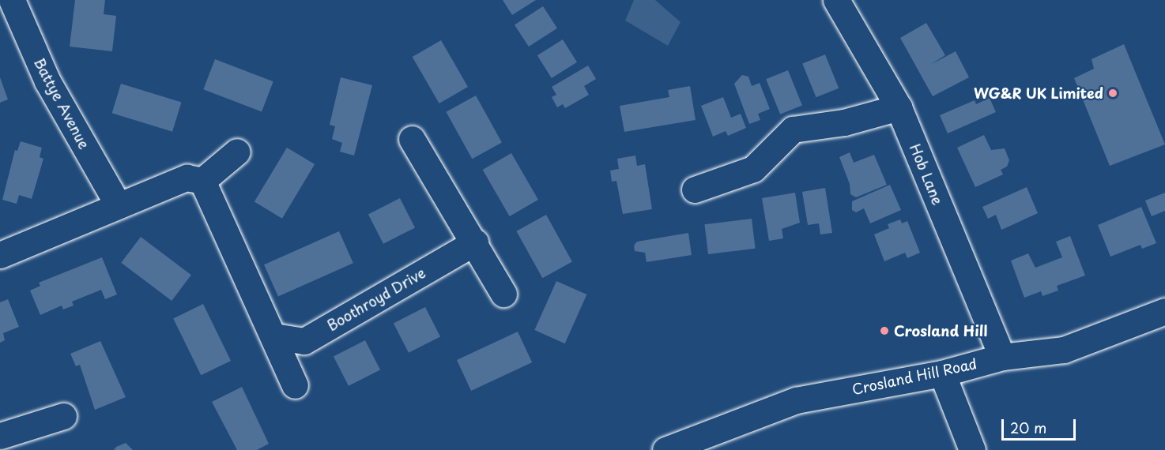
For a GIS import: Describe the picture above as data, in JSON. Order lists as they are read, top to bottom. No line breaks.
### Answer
{"streets":{"street":["Battye Avenue","Hob Lane","Boothroyd Drive","Crosland Hill Road"]},"crossings":[["Hob Lane","Crosland Hill Road"]],"places":["WG&R UK Limited","Crosland Hill"],"scale_bar":"20 m"}
